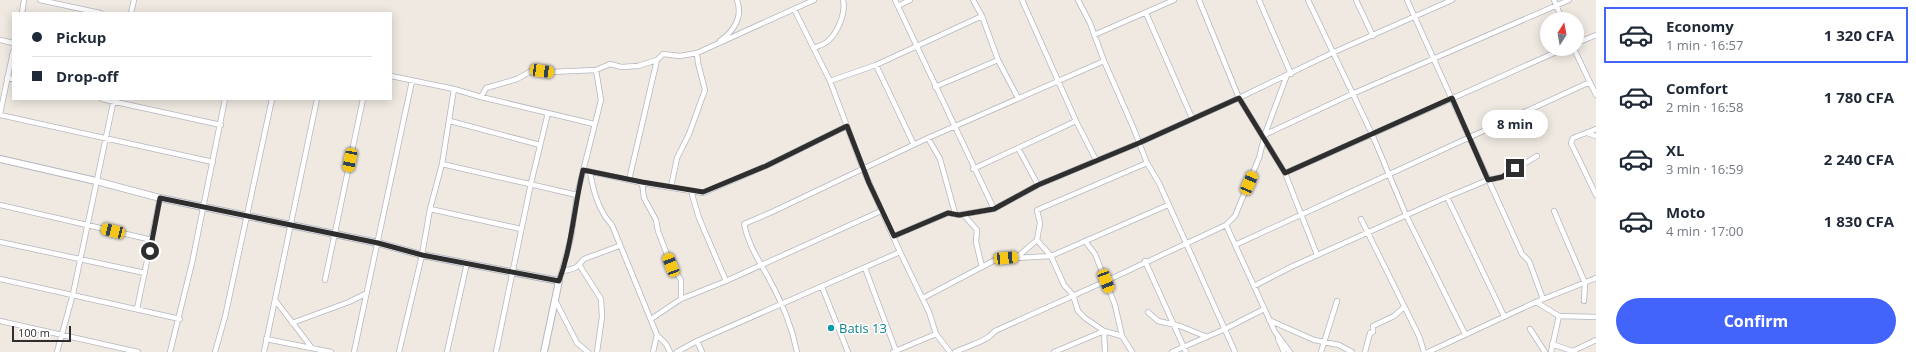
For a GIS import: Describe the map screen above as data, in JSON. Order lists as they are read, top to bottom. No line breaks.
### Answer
{"places":["Batis 13"],"scale_bar":"100 m","north":"top","page":{"list":[{"name":"Economy","note":"1 min · 16:57","value":"1 320 CFA"},{"name":"Comfort","note":"2 min · 16:58","value":"1 780 CFA"},{"name":"XL","note":"3 min · 16:59","value":"2 240 CFA"},{"name":"Moto","note":"4 min · 17:00","value":"1 830 CFA"}],"banner":["Pickup","Drop-off"],"bubble":"8 min","buttons":"Confirm","scale":"100 m"}}
